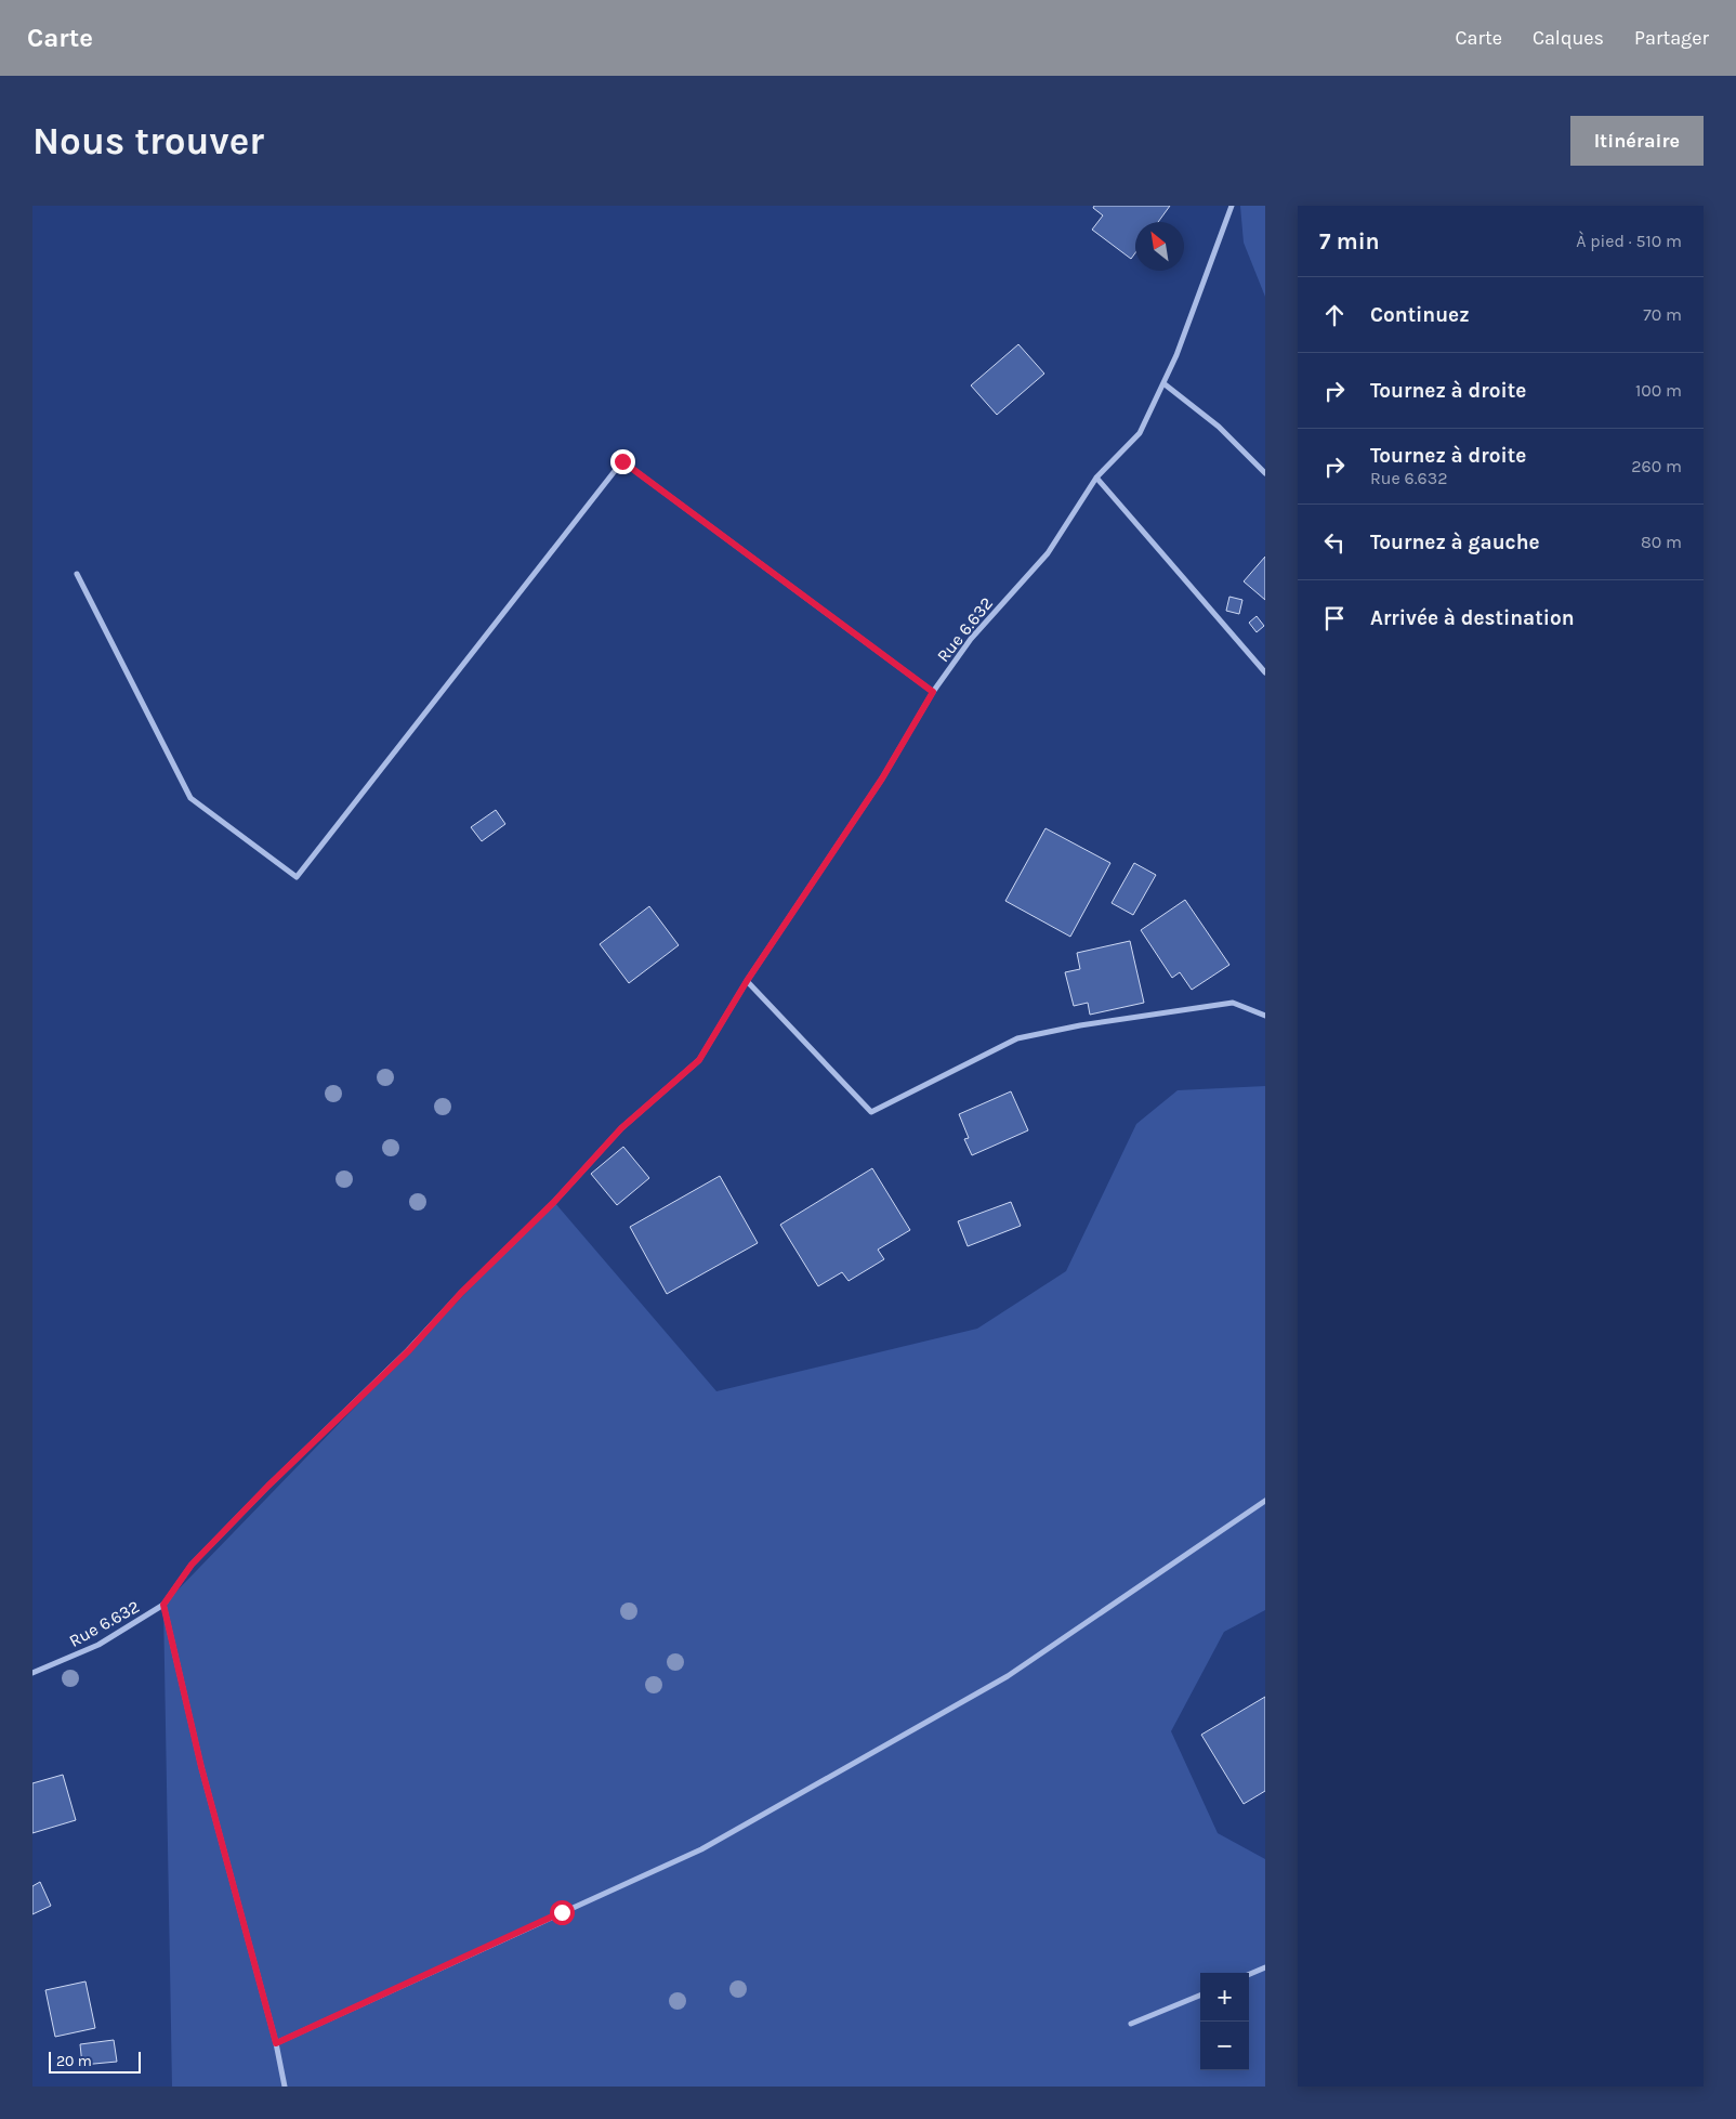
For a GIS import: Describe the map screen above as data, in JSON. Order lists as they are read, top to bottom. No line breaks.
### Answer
{"streets":{"street":["Rue 6.632"]},"scale_bar":"20 m","north":"top left","page":{"header":"Carte","nav":["Carte","Calques","Partager"],"buttons":"Itinéraire","title":"Nous trouver","heading":["7 min","À pied · 510 m"],"list":[["Continuez","70 m"],["Tournez à droite","100 m"],["Tournez à droite","Rue 6.632","260 m"],["Tournez à gauche","80 m"],"Arrivée à destination"],"map_buttons":["+","−"],"scale":"20 m"}}
